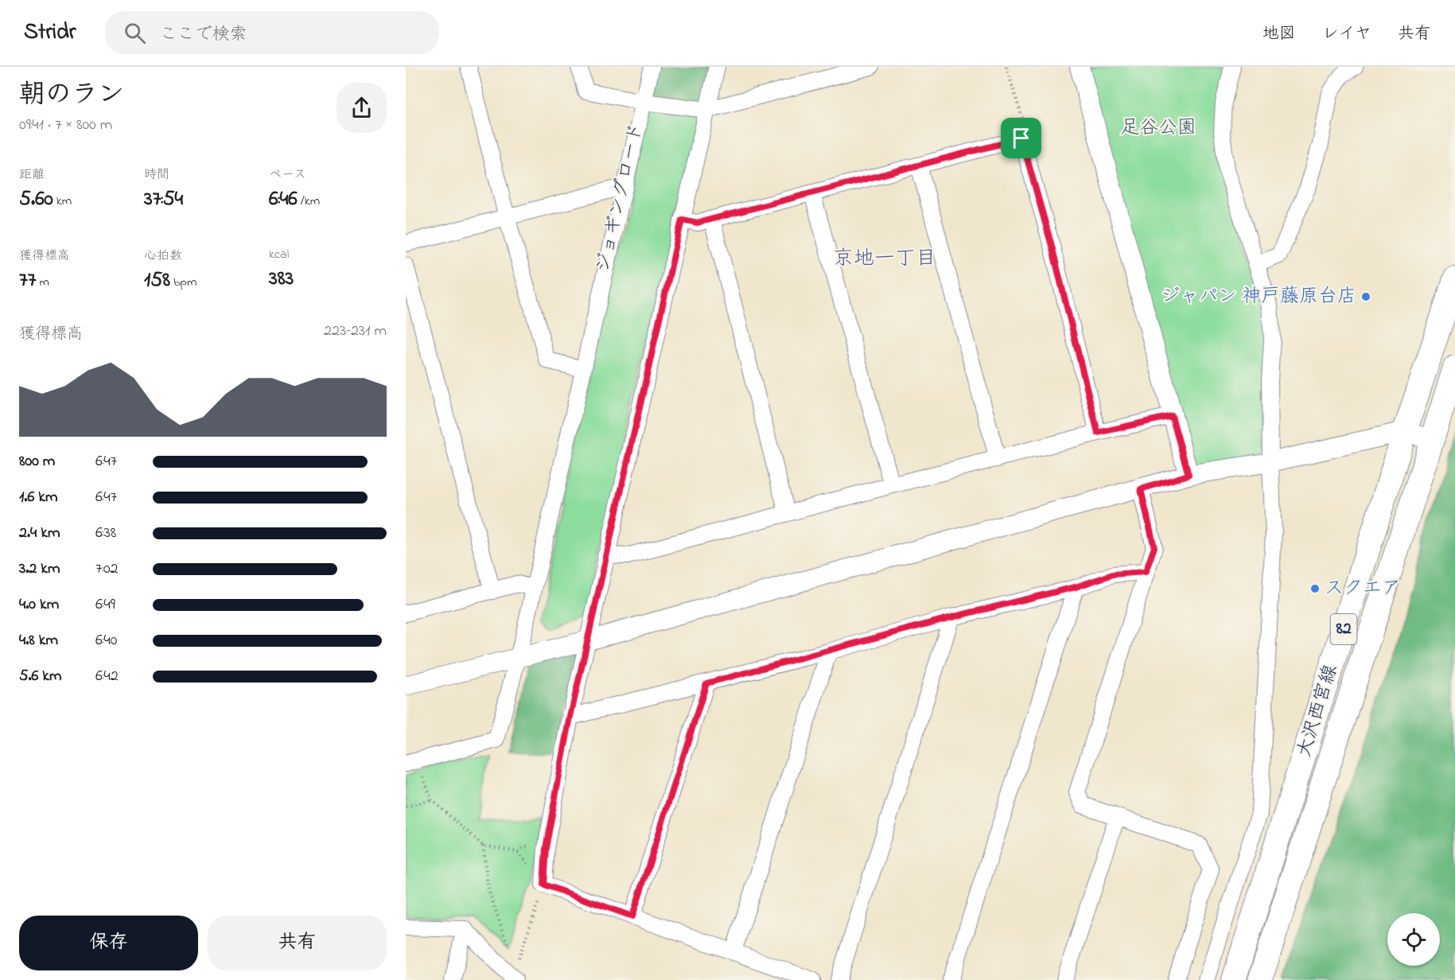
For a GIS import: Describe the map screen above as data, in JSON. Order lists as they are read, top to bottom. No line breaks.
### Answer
{"streets":{"main road":["82","大沢西宮線"]},"districts":["京地一丁目"],"parks":["足谷公園"],"places":["ジャパン 神戸藤原台店","スクエア"],"page":{"header":"Stridr","search":"ここで検索","nav":["地図","レイヤ","共有"],"heading":["朝のラン","09:41 · 7 × 800 m"],"stats":[["距離","5.60 km"],["時間","37:54"],["ペース","6:46 /km"],["獲得標高","77 m"],["心拍数","158 bpm"],["kcal","383"]],"chart":["獲得標高","223–231 m"],"list":[{"name":"800 m","note":"6:47"},{"name":"1.6 km","note":"6:47"},{"name":"2.4 km","note":"6:38"},{"name":"3.2 km","note":"7:02"},{"name":"4.0 km","note":"6:49"},{"name":"4.8 km","note":"6:40"},{"name":"5.6 km","note":"6:42"}],"buttons":["保存","共有"]}}
